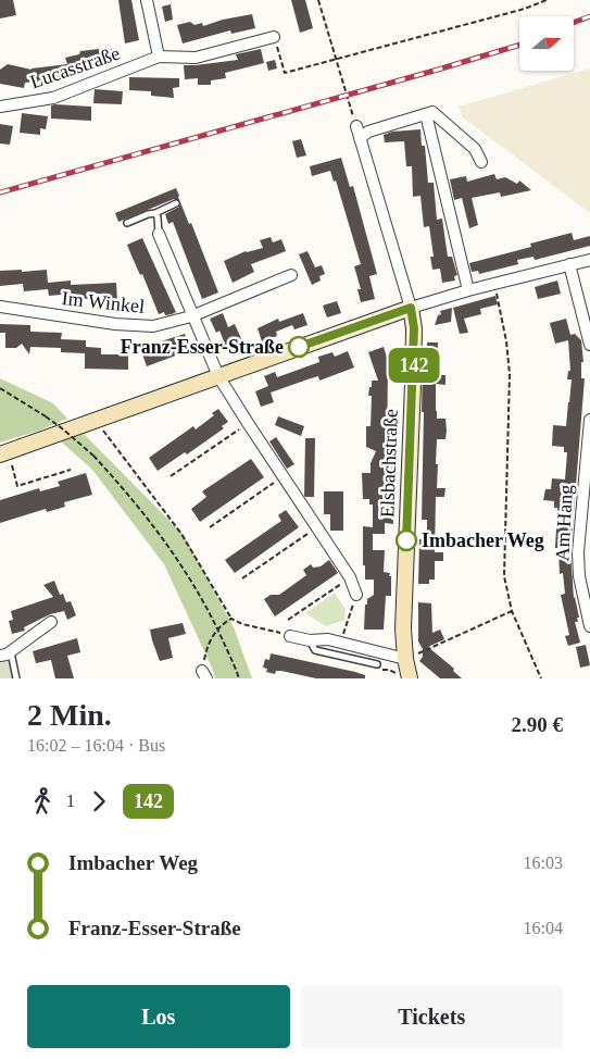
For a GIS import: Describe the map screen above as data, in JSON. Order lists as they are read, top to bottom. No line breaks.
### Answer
{"streets":{"street":["Lucasstraße","Im Winkel","Elsbachstraße","Am Hang"]},"places":["Franz-Esser-Straße","Imbacher Weg"],"lines":["bus line 142"],"north":"right","page":{"on_map":"142","heading":["2 Min.","16:02 – 16:04 · Bus","2.90 €"],"legs":["1","142"],"list":[{"name":"Imbacher Weg","value":"16:03"},{"name":"Franz-Esser-Straße","value":"16:04"}],"buttons":["Los","Tickets"]}}
